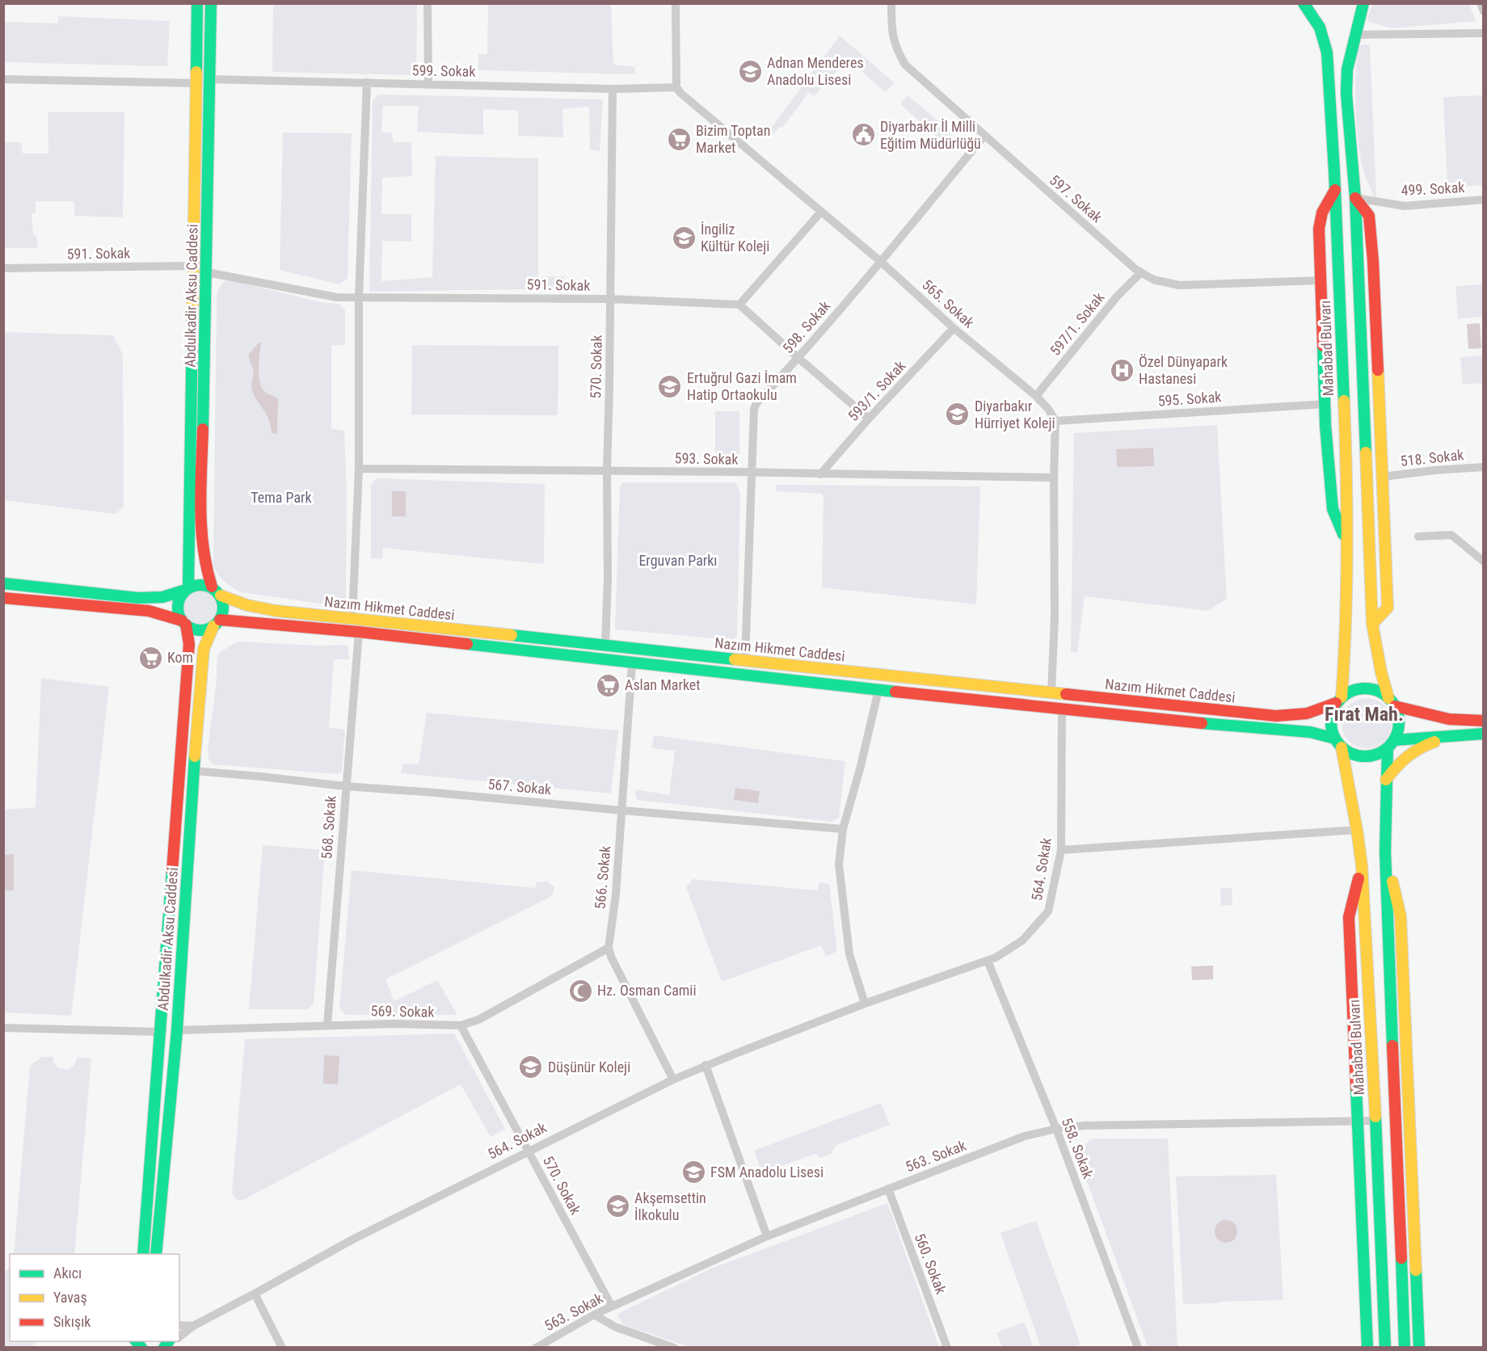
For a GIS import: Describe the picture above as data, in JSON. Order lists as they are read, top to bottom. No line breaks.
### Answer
{"streets":{"main road":["Abdulkadir Aksu Caddesi","Mahabad Bulvarı","Nazım Hikmet Caddesi"],"street":["599. Sokak","499. Sokak","597. Sokak","591. Sokak","565. Sokak","597/1. Sokak","598. Sokak","570. Sokak","593/1. Sokak","595. Sokak","518. Sokak","593. Sokak","567. Sokak","568. Sokak","564. Sokak","566. Sokak","569. Sokak","558. Sokak","563. Sokak","560. Sokak"]},"crossings":[["599. Sokak","Abdulkadir Aksu Caddesi"],["599. Sokak","565. Sokak"],["599. Sokak","570. Sokak"],["597. Sokak","597/1. Sokak"],["597. Sokak","598. Sokak"],["591. Sokak","Abdulkadir Aksu Caddesi"],["591. Sokak","570. Sokak"],["Abdulkadir Aksu Caddesi","Nazım Hikmet Caddesi"],["Abdulkadir Aksu Caddesi","567. Sokak"],["Abdulkadir Aksu Caddesi","569. Sokak"],["565. Sokak","597/1. Sokak"],["565. Sokak","598. Sokak"],["565. Sokak","593/1. Sokak"],["565. Sokak","595. Sokak"],["598. Sokak","593. Sokak"],["598. Sokak","Nazım Hikmet Caddesi"],["Mahabad Bulvarı","Nazım Hikmet Caddesi"],["Mahabad Bulvarı","563. Sokak"],["570. Sokak","593. Sokak"],["570. Sokak","Nazım Hikmet Caddesi"],["570. Sokak","564. Sokak"],["570. Sokak","569. Sokak"],["570. Sokak","563. Sokak"],["593/1. Sokak","593. Sokak"],["Nazım Hikmet Caddesi","568. Sokak"],["Nazım Hikmet Caddesi","564. Sokak"],["Nazım Hikmet Caddesi","566. Sokak"],["567. Sokak","568. Sokak"],["567. Sokak","566. Sokak"],["568. Sokak","569. Sokak"],["564. Sokak","558. Sokak"],["566. Sokak","569. Sokak"],["558. Sokak","563. Sokak"],["563. Sokak","560. Sokak"]],"districts":["Fırat Mah."],"parks":["Tema Park","Erguvan Parkı"],"places":{"school or university":["Adnan Menderes Anadolu Lisesi","İngiliz Kültür Koleji","Ertuğrul Gazi İmam Hatip Ortaokulu","Diyarbakır Hürriyet Koleji","Düşünür Koleji","FSM Anadolu Lisesi","Akşemsettin İlkokulu"],"public building":["Diyarbakır İl Milli Eğitim Müdürlüğü"],"supermarket":["Bizim Toptan Market","Kom","Aslan Market"],"hospital":["Özel Dünyapark Hastanesi"],"mosque":["Hz. Osman Camii"]},"legend":["Akıcı","Yavaş","Sıkışık"]}
